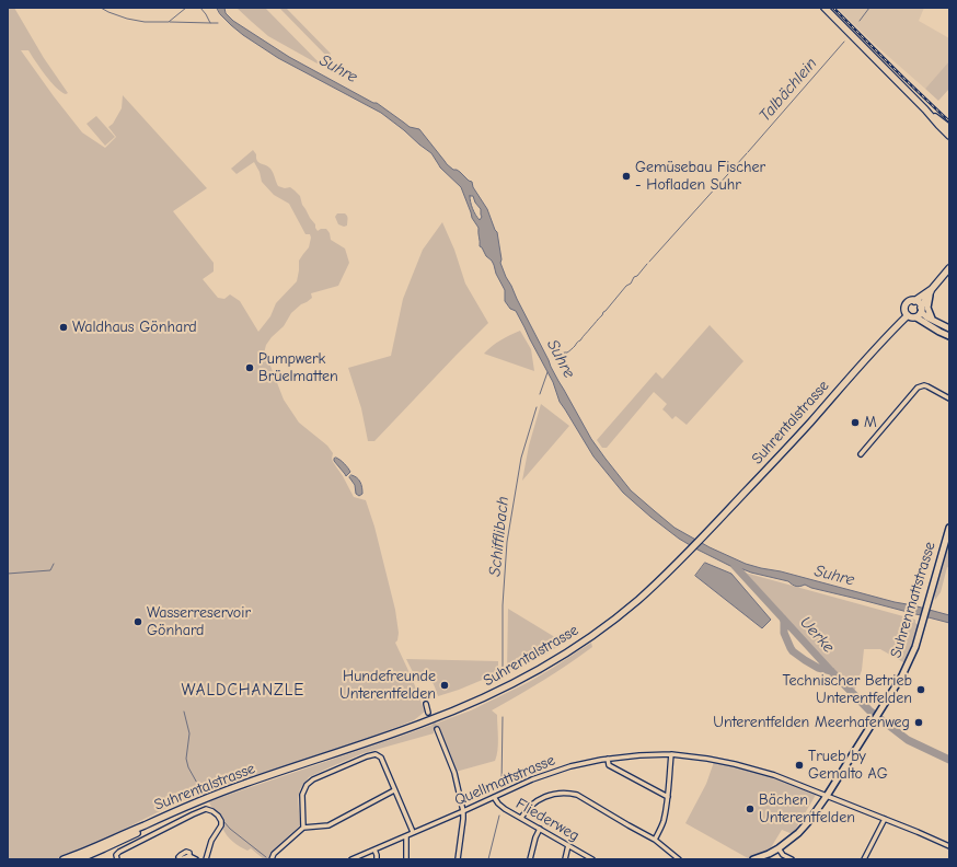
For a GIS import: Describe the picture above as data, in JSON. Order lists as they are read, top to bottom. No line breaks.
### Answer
{"streets":{"main road":["Suhrentalstrasse"],"street":["Suhrenmattstrasse","Quellmattstrasse","Fliederweg"]},"crossings":[["Suhrenmattstrasse","Quellmattstrasse"],["Quellmattstrasse","Fliederweg"]],"districts":["WALDCHANZLE"],"water":["Suhre","Talbächlein","Schifflibach","Uerke"],"places":["Gemüsebau Fischer - Hofladen Suhr","Waldhaus Gönhard","Pumpwerk Brüelmatten","M","Wasserreservoir Gönhard","Hundefreunde Unterentfelden","Technischer Betrieb Unterentfelden","Unterentfelden Meerhafenweg","Trueb by Gemalto AG","Bächen Unterentfelden"]}
